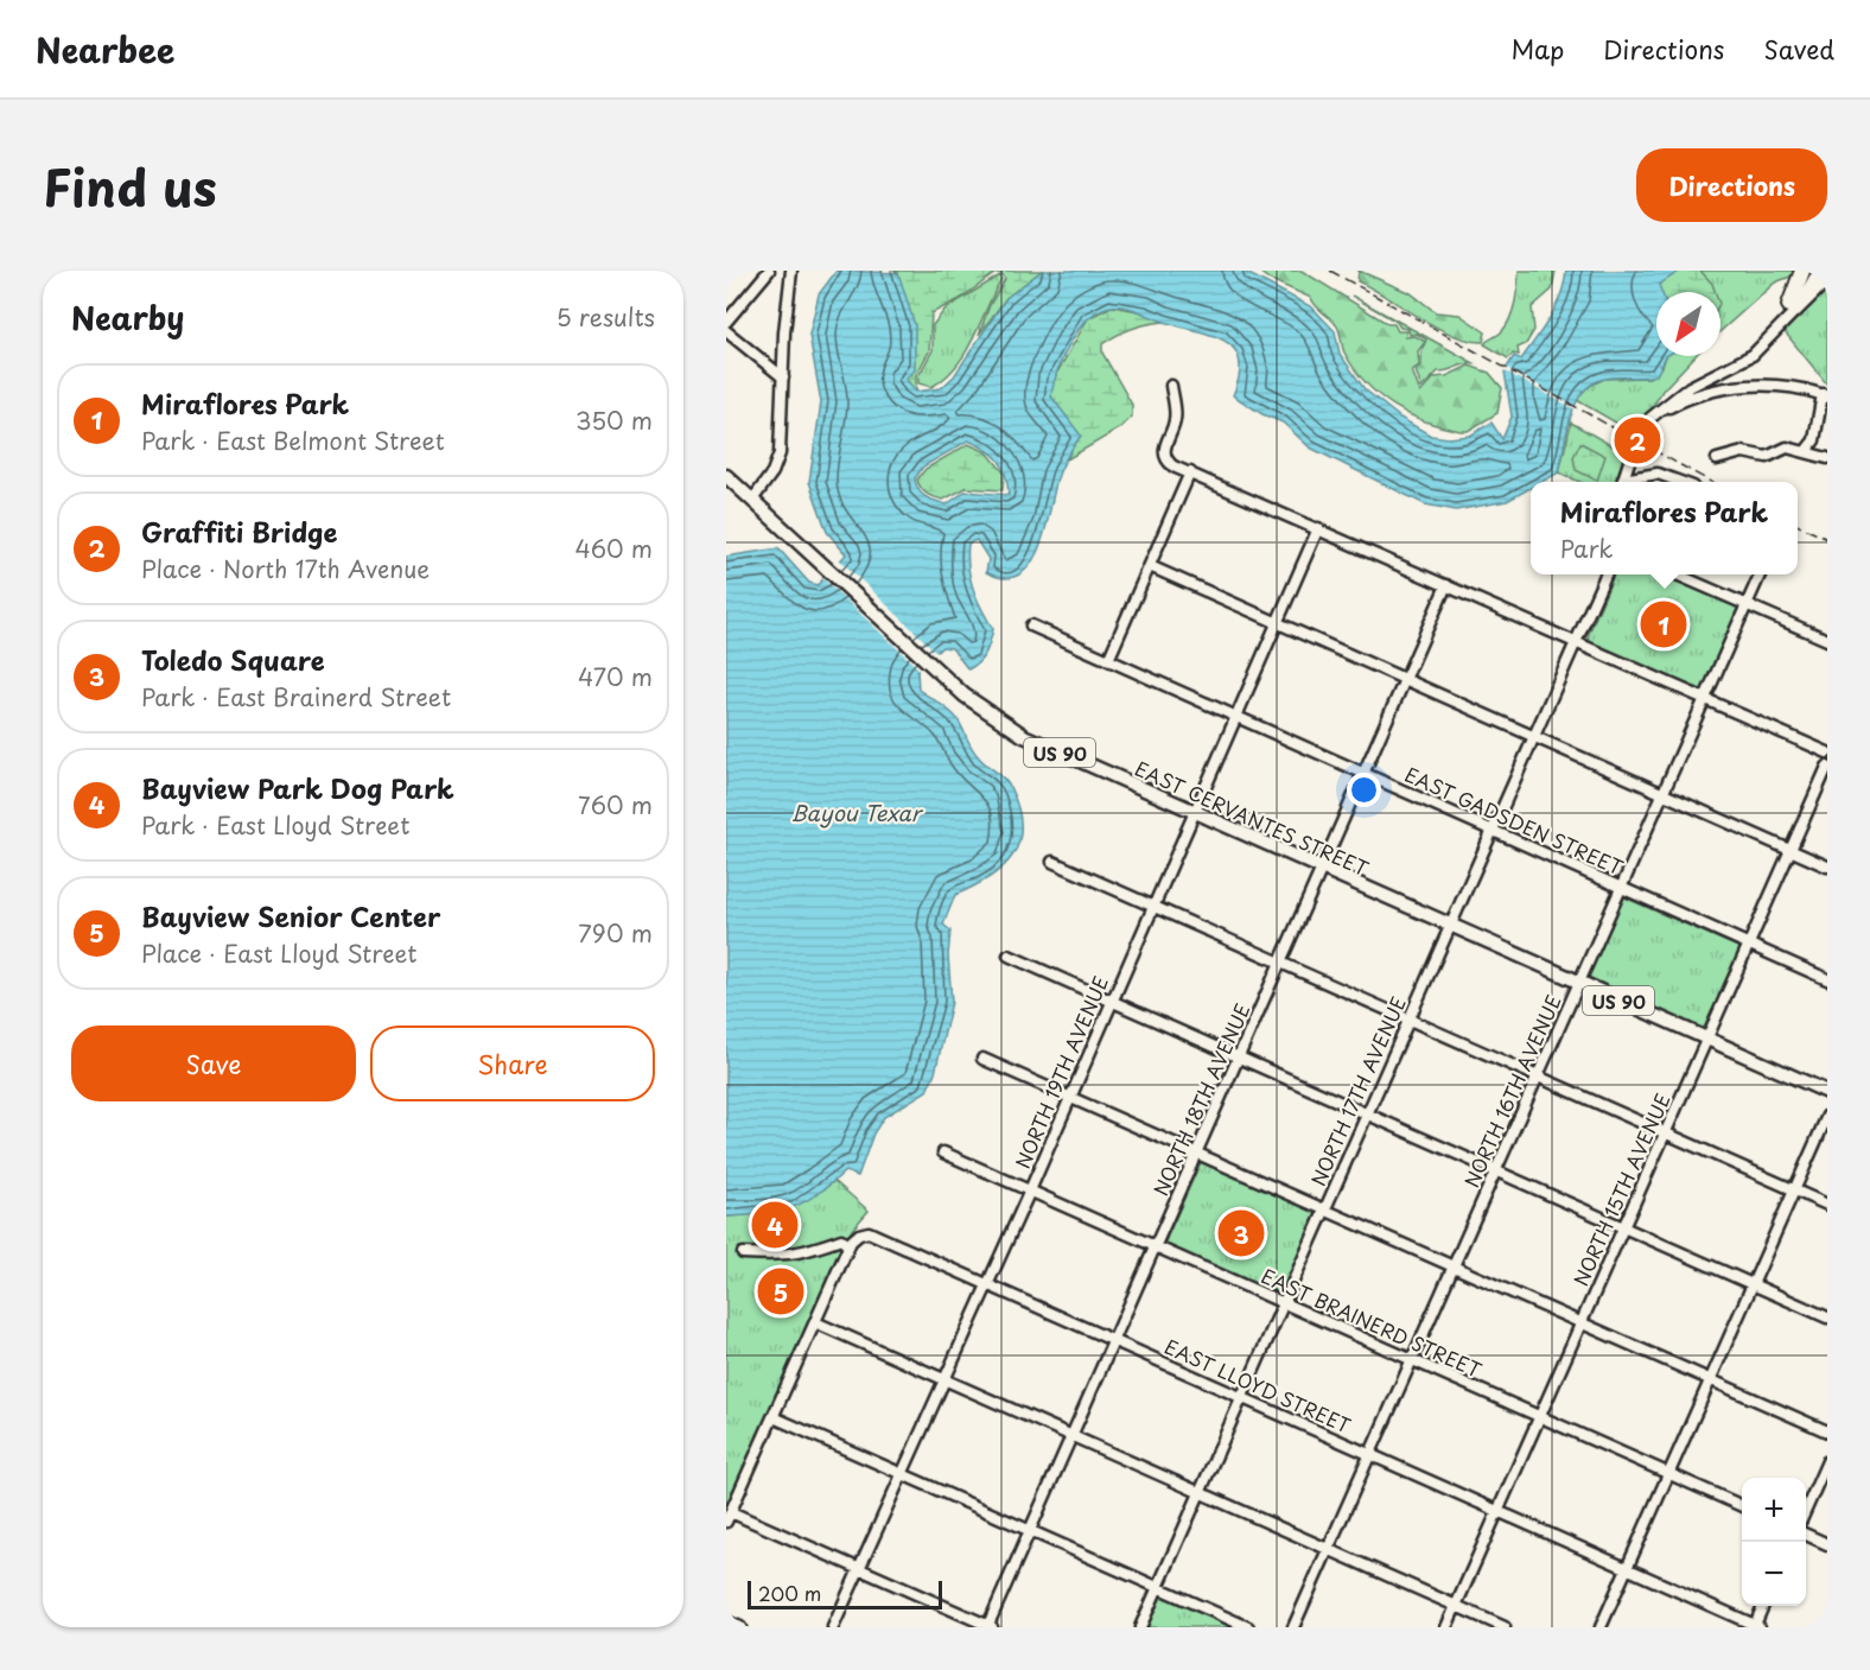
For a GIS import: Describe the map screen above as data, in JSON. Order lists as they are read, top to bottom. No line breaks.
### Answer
{"streets":{"main road":["US 90","EAST CERVANTES STREET"],"street":["EAST GADSDEN STREET","NORTH 19TH AVENUE","NORTH 17TH AVENUE","NORTH 16TH AVENUE","NORTH 18TH AVENUE","NORTH 15TH AVENUE","EAST BRAINERD STREET","EAST LLOYD STREET"]},"crossings":[["EAST CERVANTES STREET","NORTH 19TH AVENUE"],["EAST CERVANTES STREET","NORTH 17TH AVENUE"],["EAST CERVANTES STREET","NORTH 16TH AVENUE"],["EAST CERVANTES STREET","NORTH 18TH AVENUE"],["EAST CERVANTES STREET","NORTH 15TH AVENUE"],["EAST GADSDEN STREET","NORTH 19TH AVENUE"],["EAST GADSDEN STREET","NORTH 17TH AVENUE"],["EAST GADSDEN STREET","NORTH 16TH AVENUE"],["EAST GADSDEN STREET","NORTH 18TH AVENUE"],["EAST GADSDEN STREET","NORTH 15TH AVENUE"],["NORTH 19TH AVENUE","EAST BRAINERD STREET"],["NORTH 19TH AVENUE","EAST LLOYD STREET"],["NORTH 17TH AVENUE","EAST BRAINERD STREET"],["NORTH 17TH AVENUE","EAST LLOYD STREET"],["NORTH 16TH AVENUE","EAST BRAINERD STREET"],["NORTH 16TH AVENUE","EAST LLOYD STREET"],["NORTH 18TH AVENUE","EAST BRAINERD STREET"],["NORTH 18TH AVENUE","EAST LLOYD STREET"],["NORTH 15TH AVENUE","EAST BRAINERD STREET"],["NORTH 15TH AVENUE","EAST LLOYD STREET"]],"water":["Bayou Texar"],"scale_bar":"200 m","north":"bottom left","page":{"header":"Nearbee","nav":["Map","Directions","Saved"],"title":"Find us","buttons":["Directions",["Save","Share"]],"heading":["Nearby","5 results"],"list":[{"mark":"1","name":"Miraflores Park","note":"Park · East Belmont Street","value":"350 m"},{"mark":"2","name":"Graffiti Bridge","note":"Place · North 17th Avenue","value":"460 m"},{"mark":"3","name":"Toledo Square","note":"Park · East Brainerd Street","value":"470 m"},{"mark":"4","name":"Bayview Park Dog Park","note":"Park · East Lloyd Street","value":"760 m"},{"mark":"5","name":"Bayview Senior Center","note":"Place · East Lloyd Street","value":"790 m"}],"pins":["2","1","4","3","5"],"popup":["Miraflores Park","Park"],"map_buttons":["+","−"],"scale":"200 m"}}
